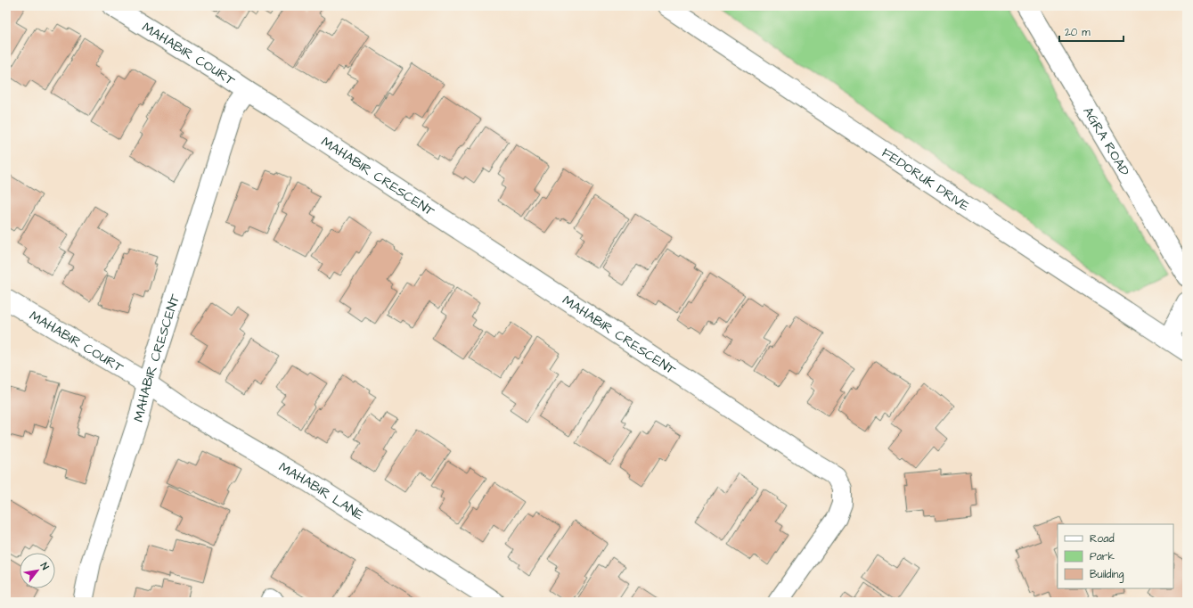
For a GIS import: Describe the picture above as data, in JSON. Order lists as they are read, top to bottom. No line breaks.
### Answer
{"streets":{"street":["MAHABIR COURT","AGRA ROAD","MAHABIR CRESCENT","FEDORUK DRIVE","MAHABIR LANE"]},"crossings":[["MAHABIR COURT","MAHABIR CRESCENT"],["MAHABIR COURT","MAHABIR LANE"],["MAHABIR CRESCENT","MAHABIR LANE"]],"legend":["Road","Park","Building"],"scale_bar":"20 m","north":"top right"}
